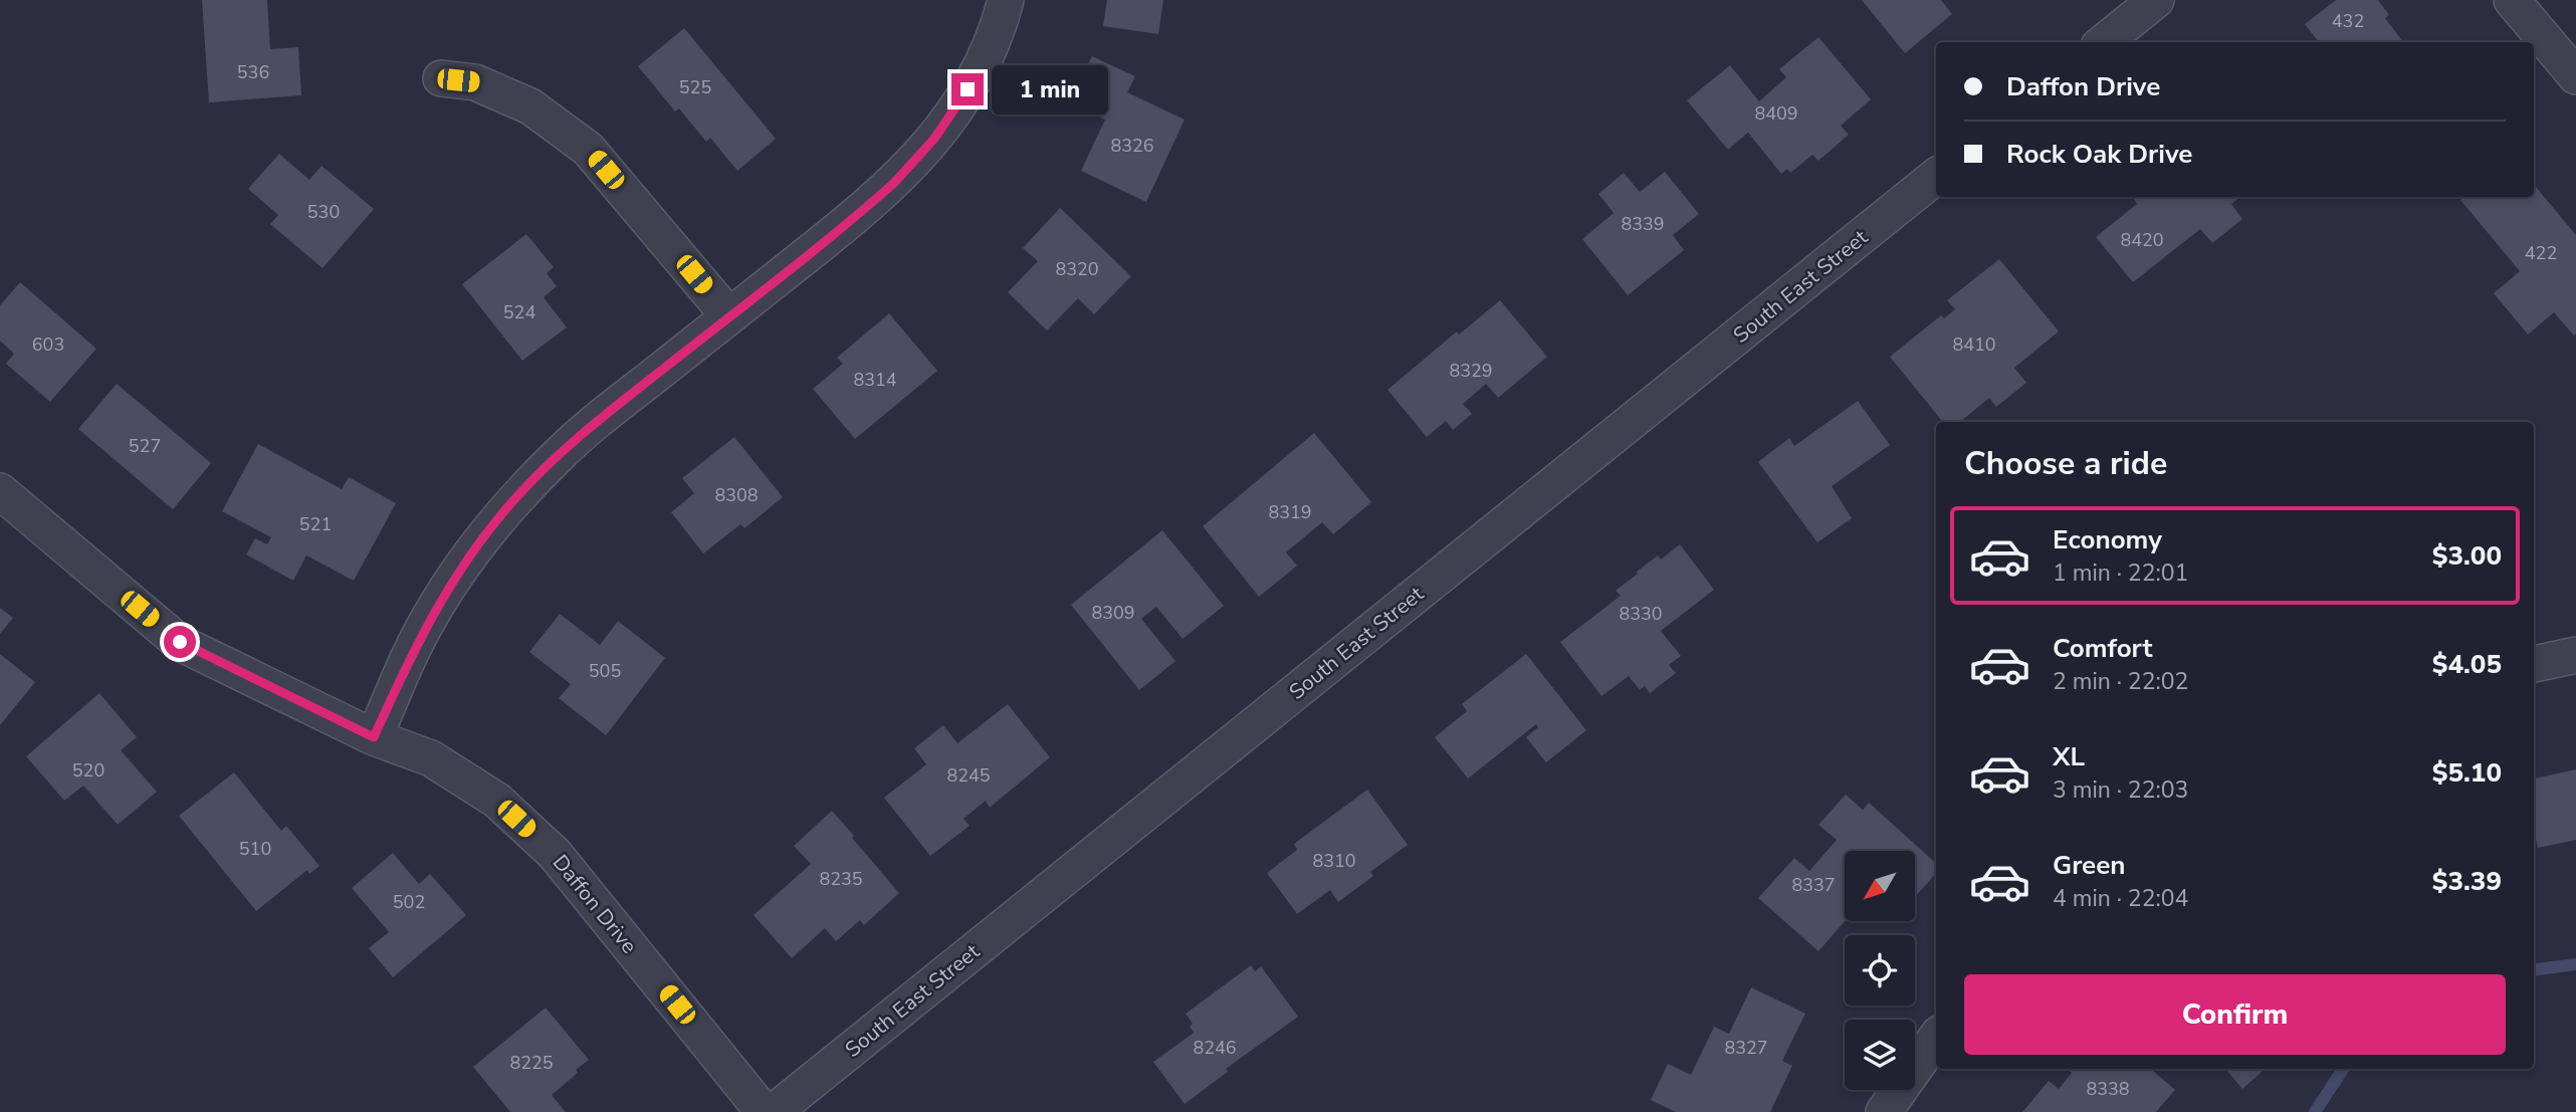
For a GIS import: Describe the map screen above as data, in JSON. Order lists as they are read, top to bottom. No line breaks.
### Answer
{"streets":{"street":["South East Street","Daffon Drive"]},"house_numbers":["432","536","525","8409","8326","530","8339","8420","422","8320","524","603","8410","8329","8314","527","8308","8319","521","8309","8330","505","520","8245","510","8310","8235","8337","502","8246","8327","8225","8338"],"north":"bottom left","page":{"banner":["Daffon Drive","Rock Oak Drive"],"bubble":"1 min","heading":"Choose a ride","list":[{"name":"Economy","note":"1 min · 22:01","value":"$3.00"},{"name":"Comfort","note":"2 min · 22:02","value":"$4.05"},{"name":"XL","note":"3 min · 22:03","value":"$5.10"},{"name":"Green","note":"4 min · 22:04","value":"$3.39"}],"buttons":"Confirm"}}
